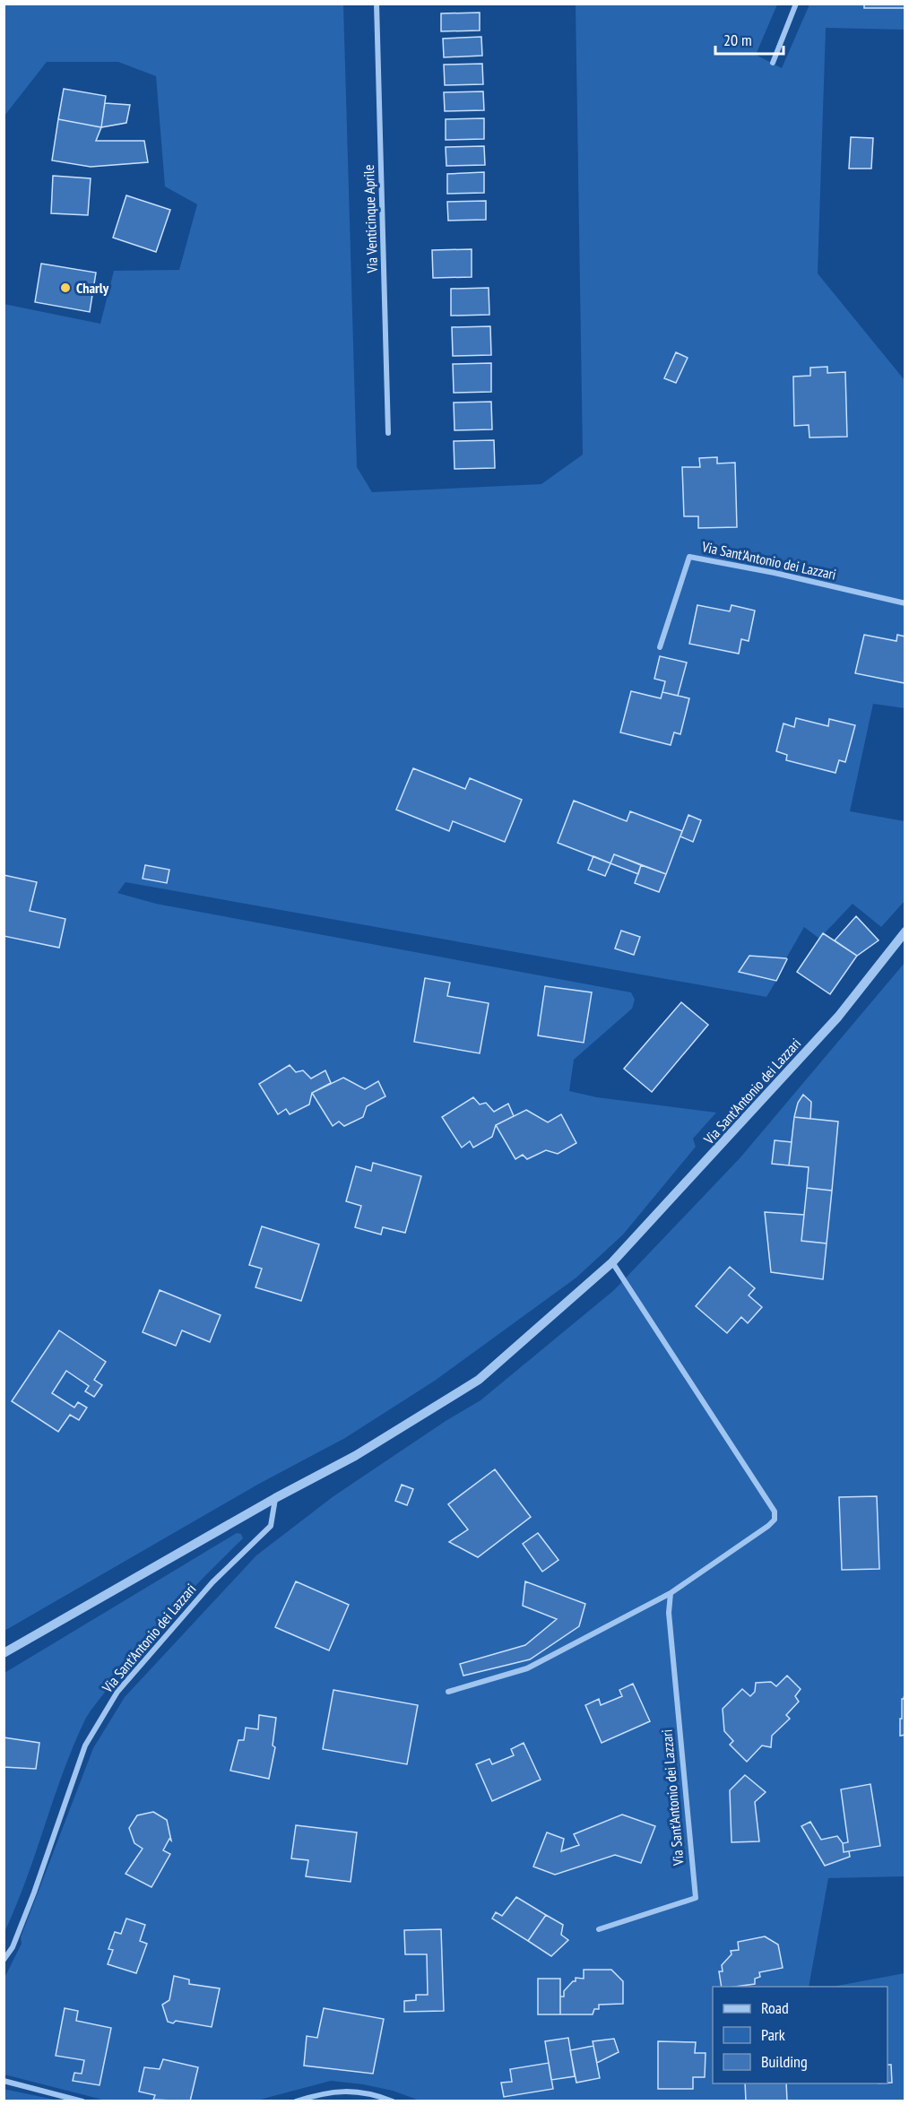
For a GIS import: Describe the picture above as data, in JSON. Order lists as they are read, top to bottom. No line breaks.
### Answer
{"streets":{"street":["Via Venticinque Aprile","Via Sant'Antonio dei Lazzari"]},"places":["Charly"],"legend":["Road","Park","Building"],"scale_bar":"20 m"}
